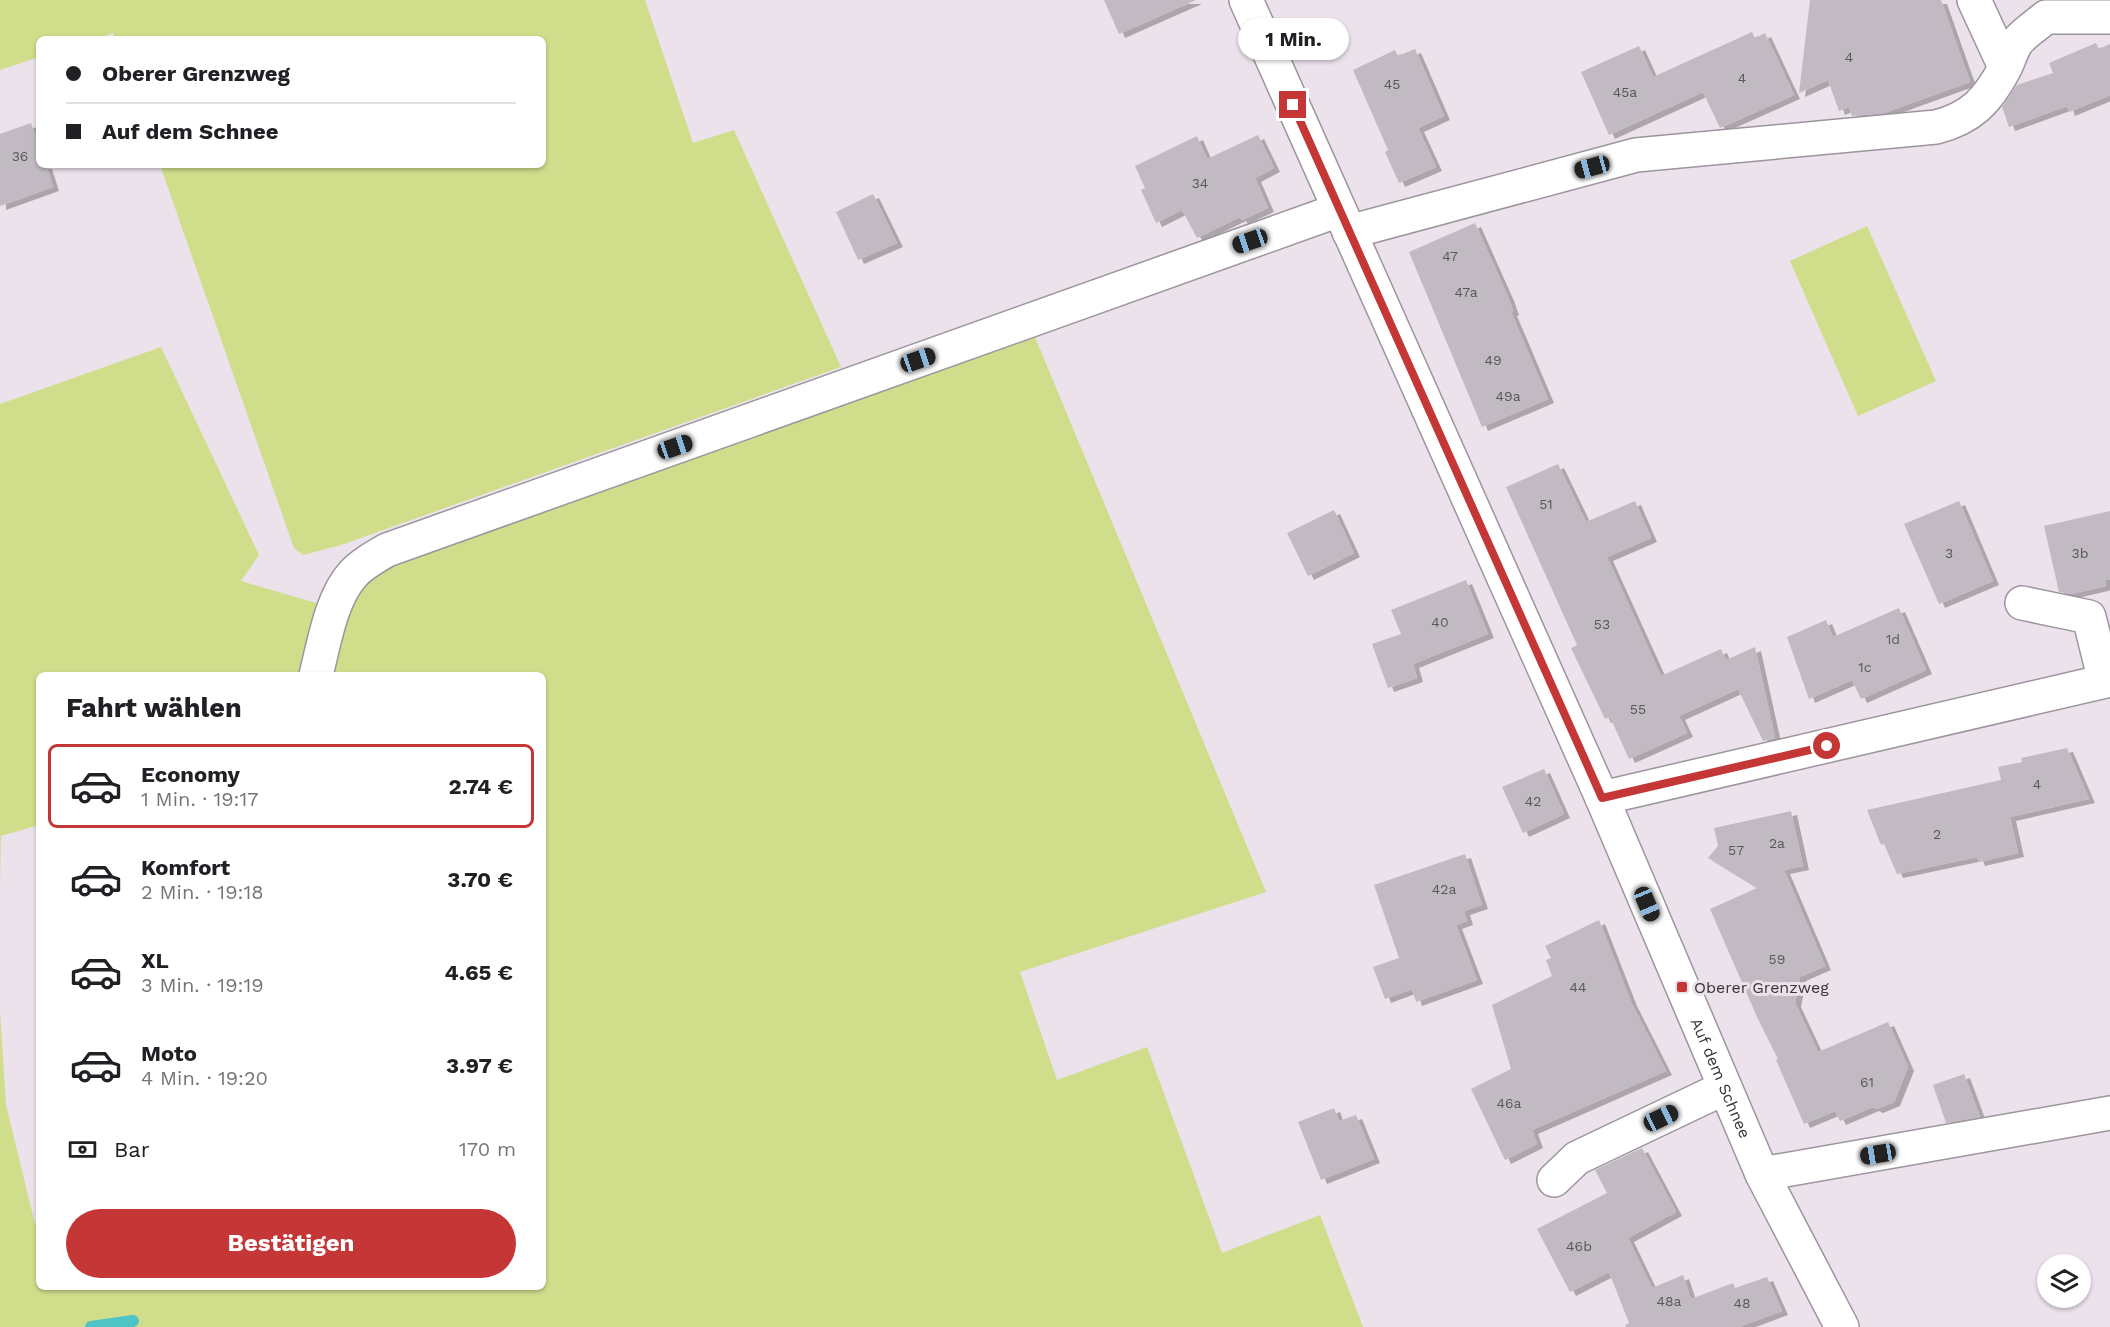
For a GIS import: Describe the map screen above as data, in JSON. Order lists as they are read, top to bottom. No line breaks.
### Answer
{"streets":{"street":["Auf dem Schnee"]},"places":{"transit":["Oberer Grenzweg"]},"house_numbers":["4","4","45","45a","36","34","47","47a","49","49a","51","3","3b","40","53","1d","1c","55","4","42","2","2a","57","42a","59","44","61","46a","46b","48a","48"],"page":{"bubble":"1 Min.","banner":["Oberer Grenzweg","Auf dem Schnee"],"heading":"Fahrt wählen","list":[{"name":"Economy","note":"1 Min. · 19:17","value":"2.74 €"},{"name":"Komfort","note":"2 Min. · 19:18","value":"3.70 €"},{"name":"XL","note":"3 Min. · 19:19","value":"4.65 €"},{"name":"Moto","note":"4 Min. · 19:20","value":"3.97 €"}],"pay":["Bar","170 m"],"buttons":"Bestätigen"}}
